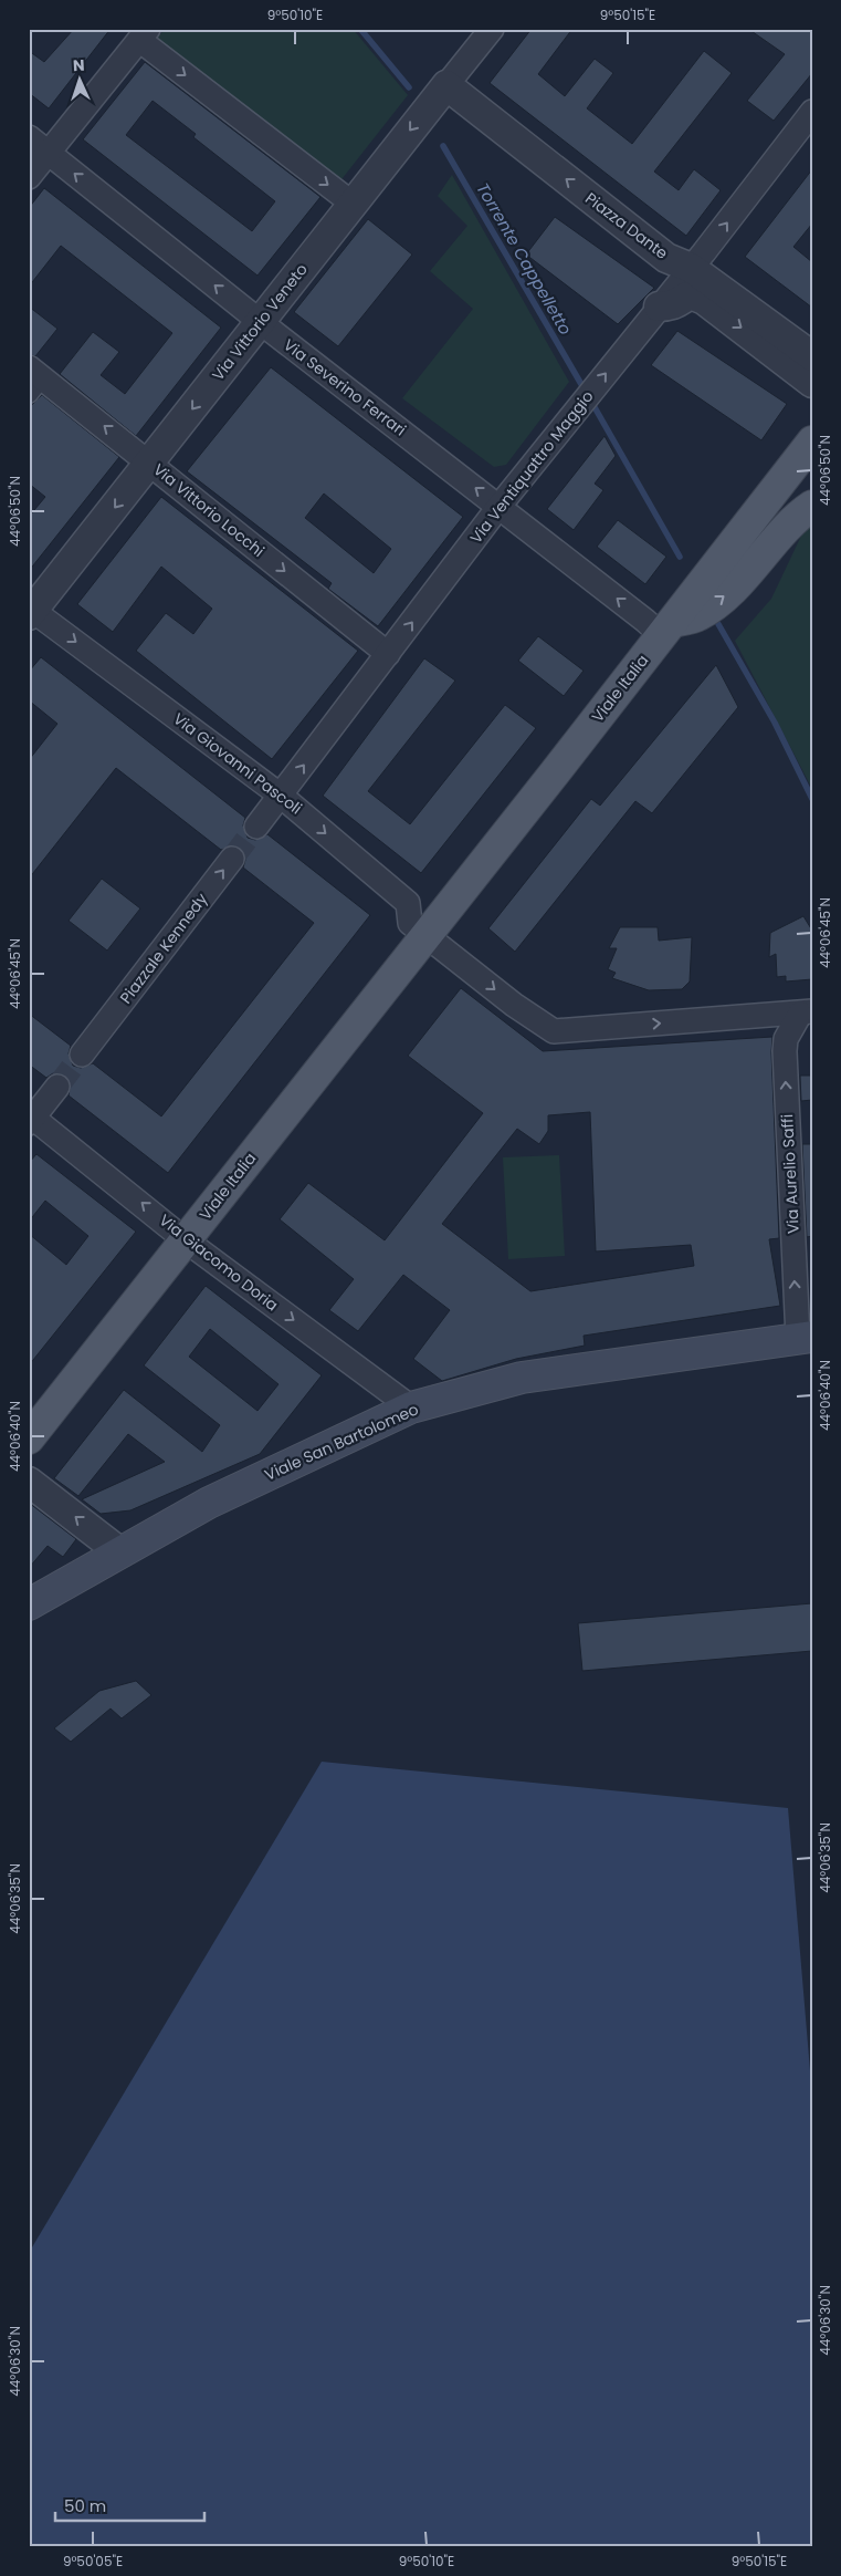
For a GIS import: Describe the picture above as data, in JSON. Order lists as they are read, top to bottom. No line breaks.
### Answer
{"streets":{"main road":["Viale Italia","Viale San Bartolomeo"],"street":["Piazza Dante","Via Vittorio Veneto","Via Severino Ferrari","Via Ventiquattro Maggio","Via Vittorio Locchi","Via Giovanni Pascoli","Piazzale Kennedy","Via Aurelio Saffi","Via Giacomo Doria"]},"crossings":[["Piazza Dante","Via Vittorio Veneto"],["Piazza Dante","Via Ventiquattro Maggio"],["Via Vittorio Veneto","Via Severino Ferrari"],["Via Vittorio Veneto","Via Vittorio Locchi"],["Via Vittorio Veneto","Via Giovanni Pascoli"],["Via Severino Ferrari","Via Ventiquattro Maggio"],["Via Severino Ferrari","Viale Italia"],["Via Ventiquattro Maggio","Via Vittorio Locchi"],["Via Ventiquattro Maggio","Via Giovanni Pascoli"],["Viale Italia","Via Giovanni Pascoli"],["Viale Italia","Via Giacomo Doria"],["Via Aurelio Saffi","Viale San Bartolomeo"],["Via Giacomo Doria","Viale San Bartolomeo"]],"one_way":["Piazza Dante","Via Vittorio Veneto","Via Ventiquattro Maggio","Via Giovanni Pascoli","Piazzale Kennedy","Via Aurelio Saffi"],"water":["Torrente Cappelletto"],"scale_bar":"50 m","north":"top","coordinates":["9°50'10\"E","9°50'15\"E","44°06'50\"N","44°06'45\"N","44°06'40\"N","44°06'35\"N","44°06'30\"N","9°50'05\"E"]}
